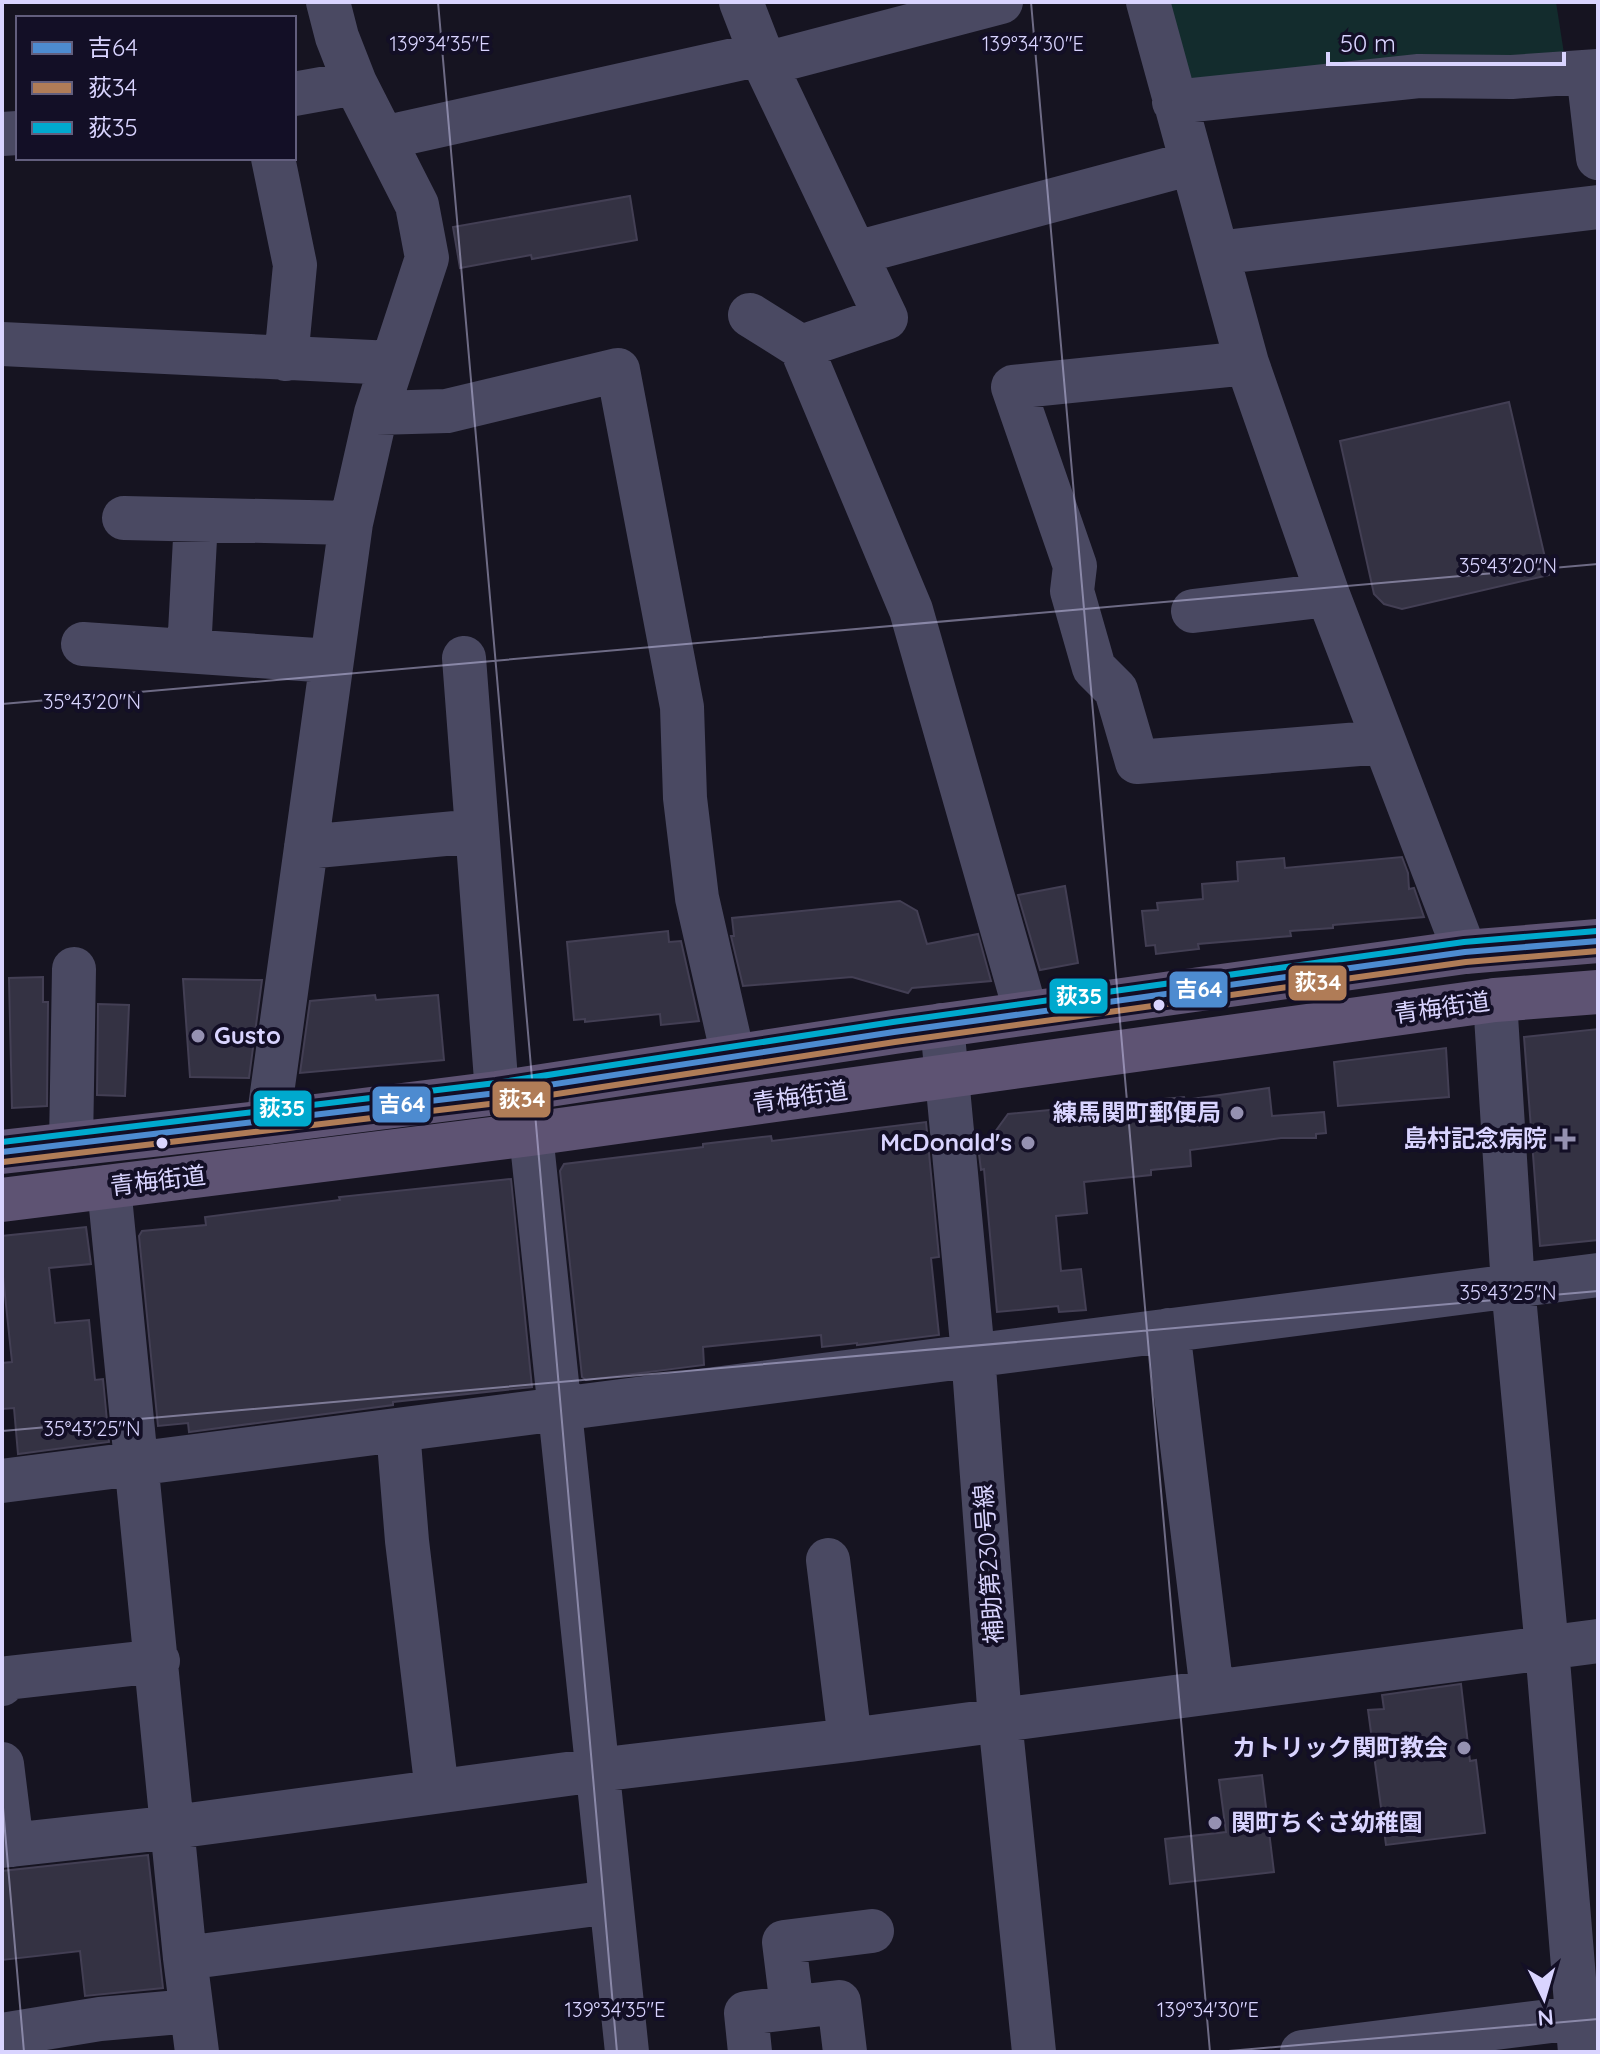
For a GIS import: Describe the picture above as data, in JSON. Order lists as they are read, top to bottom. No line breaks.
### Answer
{"streets":{"main road":["青梅街道"],"street":["補助第230号線"]},"crossings":[["青梅街道","補助第230号線"]],"places":{"other":["Gusto","練馬関町郵便局","McDonald's","カトリック関町教会","関町ちぐさ幼稚園"],"health":["島村記念病院"]},"lines":["transit line 荻35","transit line 吉64","transit line 荻34"],"legend":["吉64","荻34","荻35"],"scale_bar":"50 m","north":"bottom","coordinates":["139°34'35\"E","139°34'30\"E","35°43'20\"N","35°43'25\"N"]}
